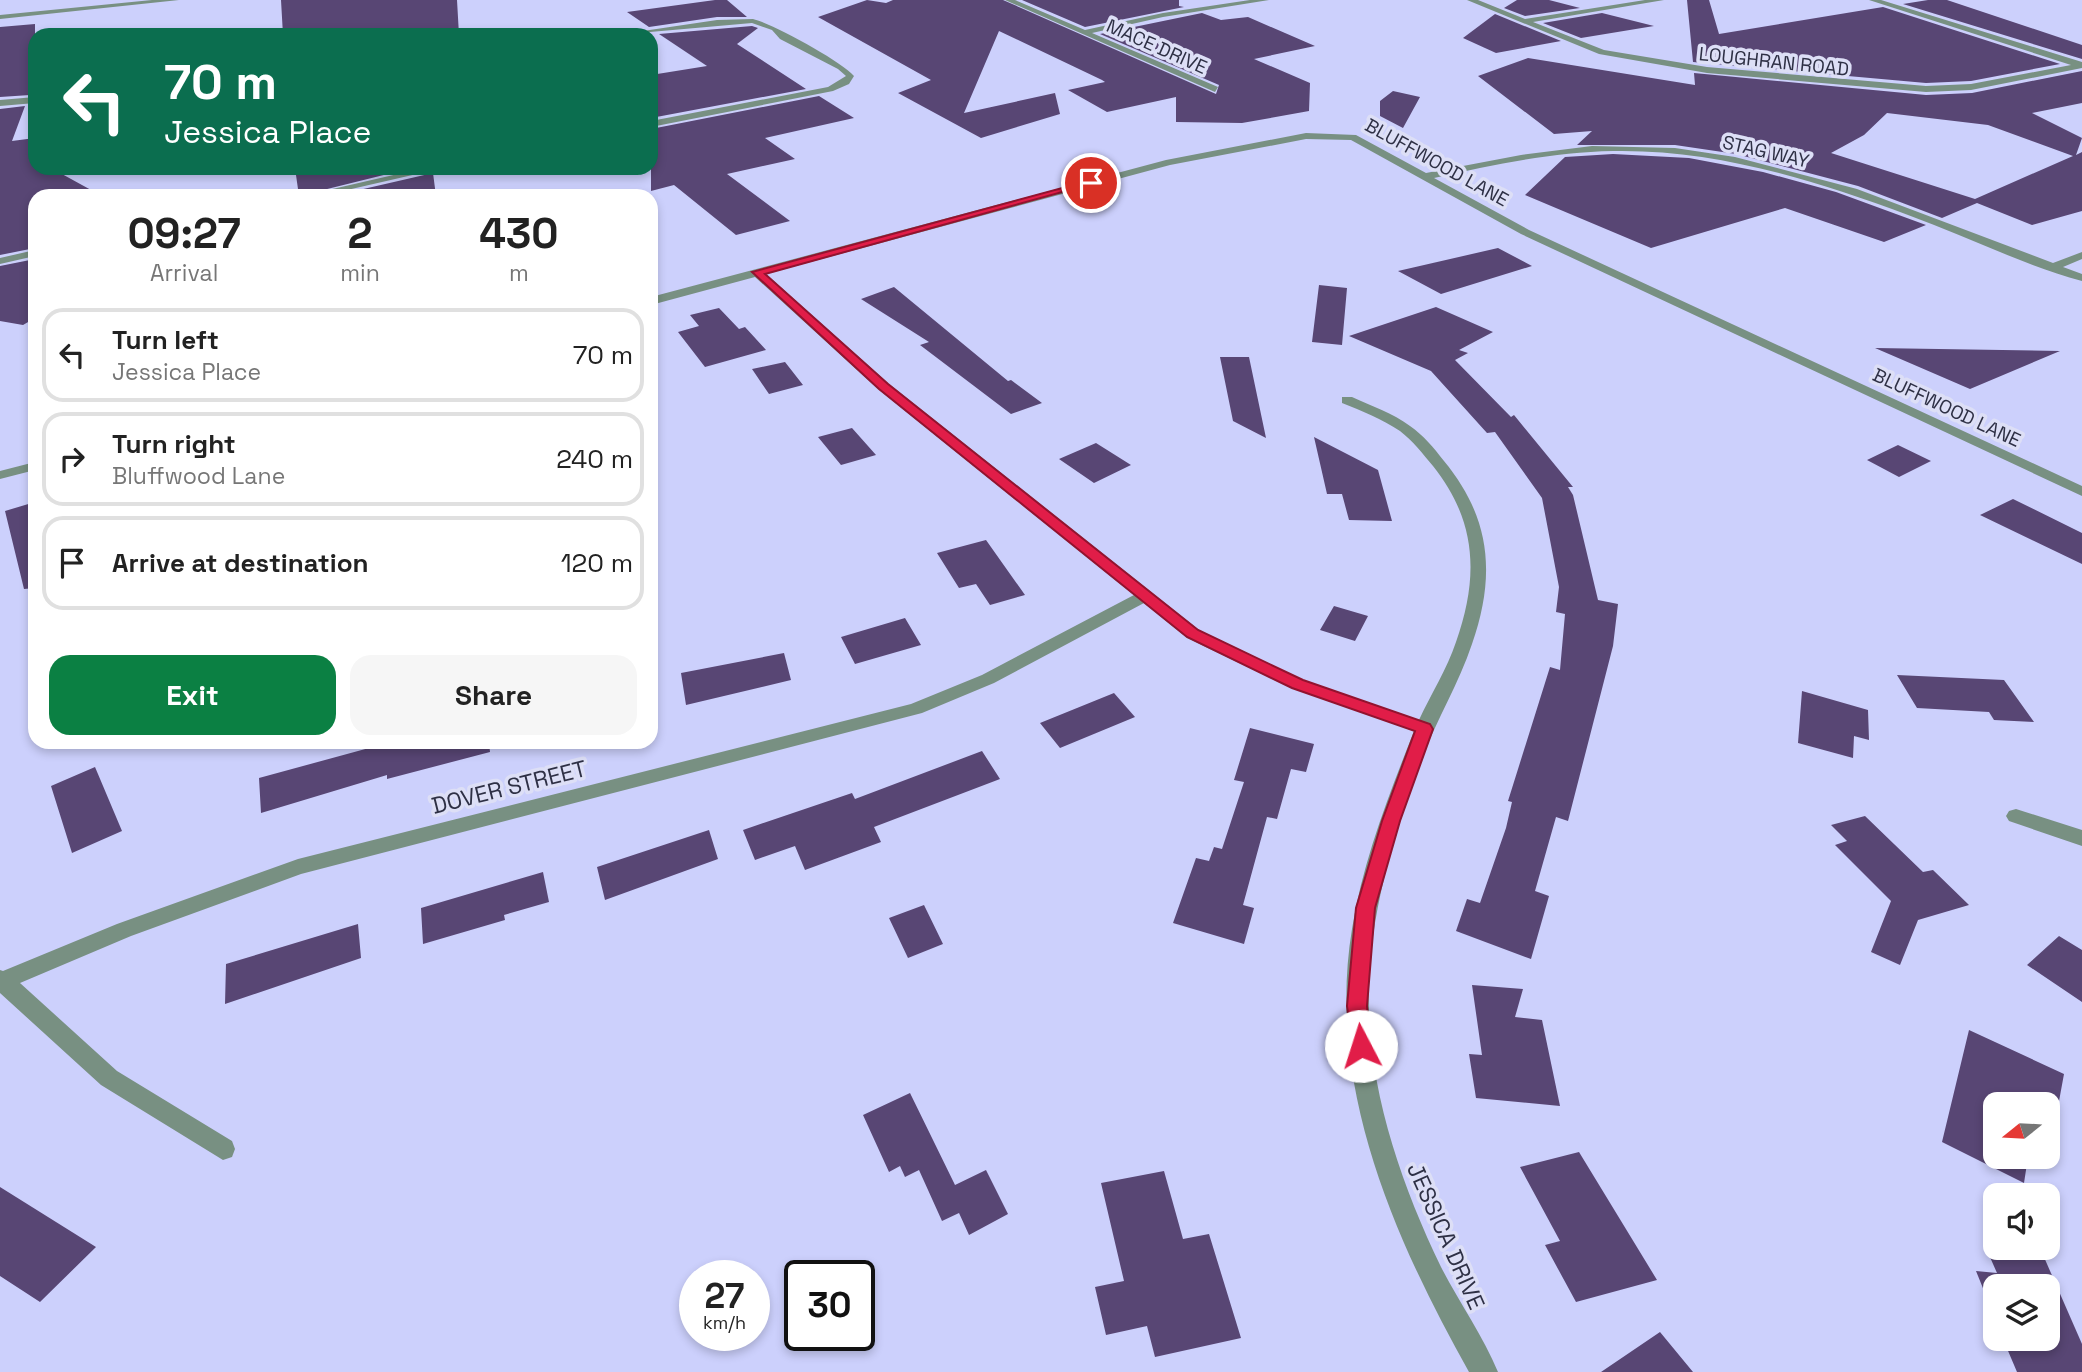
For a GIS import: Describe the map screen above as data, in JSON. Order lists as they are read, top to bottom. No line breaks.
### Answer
{"streets":{"street":["MACE DRIVE","LOUGHRAN ROAD","STAG WAY","BLUFFWOOD LANE","DOVER STREET","JESSICA DRIVE"]},"crossings":[["STAG WAY","BLUFFWOOD LANE"]],"north":"left","page":{"turn":["70 m","Jessica Place"],"eta":["09:27","Arrival","2","min","430","m"],"list":[{"name":"Turn left","note":"Jessica Place","value":"70 m"},{"name":"Turn right","note":"Bluffwood Lane","value":"240 m"},{"name":"Arrive at destination","value":"120 m"}],"buttons":["Exit","Share"],"speed":"27 km/h","limit":"30"}}
